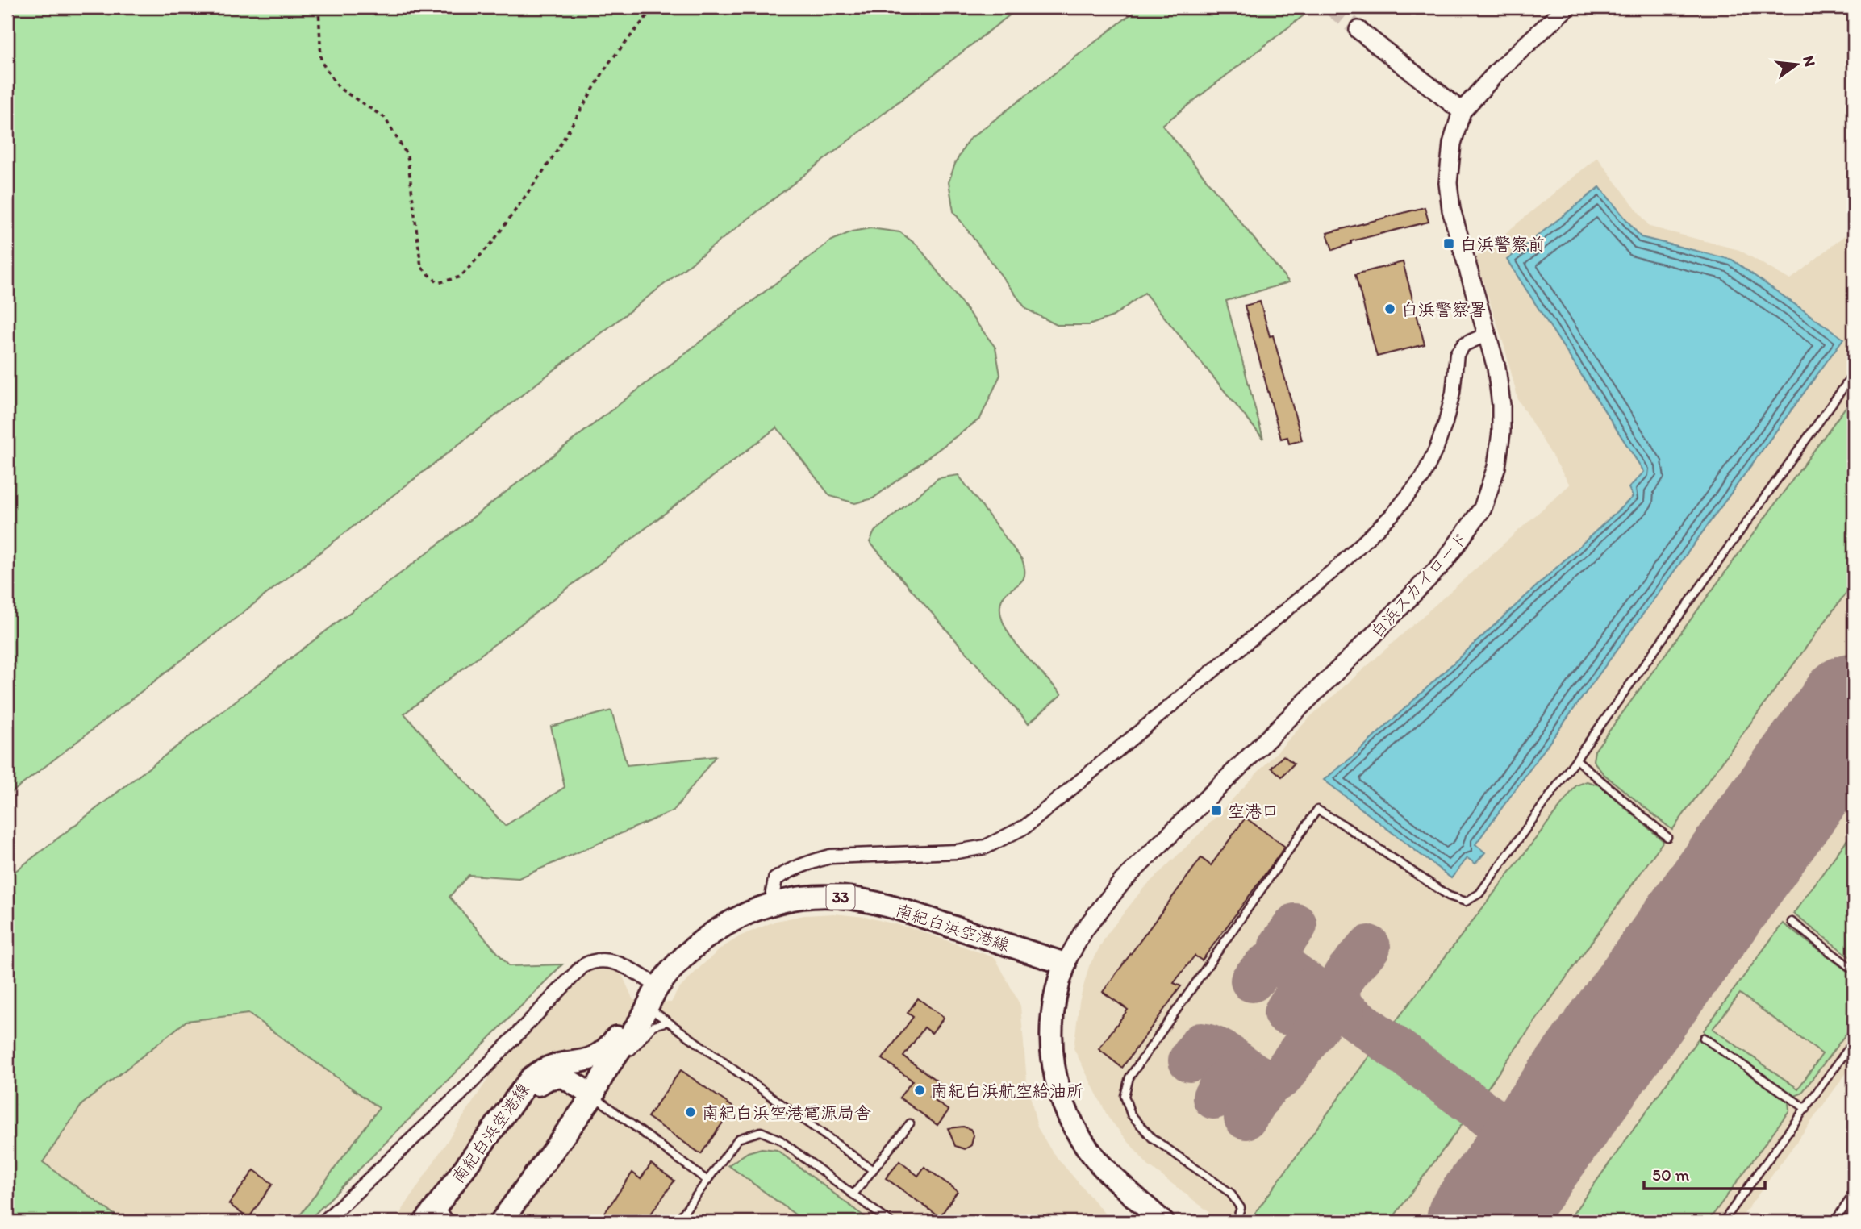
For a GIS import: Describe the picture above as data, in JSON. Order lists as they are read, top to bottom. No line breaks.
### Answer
{"streets":{"main road":["33","南紀白浜空港線"],"street":["白浜スカイロード"]},"crossings":[["白浜スカイロード","南紀白浜空港線"]],"places":{"transit":["白浜警察前","空港口"],"other":["白浜警察署","南紀白浜航空給油所","南紀白浜空港電源局舎"]},"scale_bar":"50 m","north":"right"}
